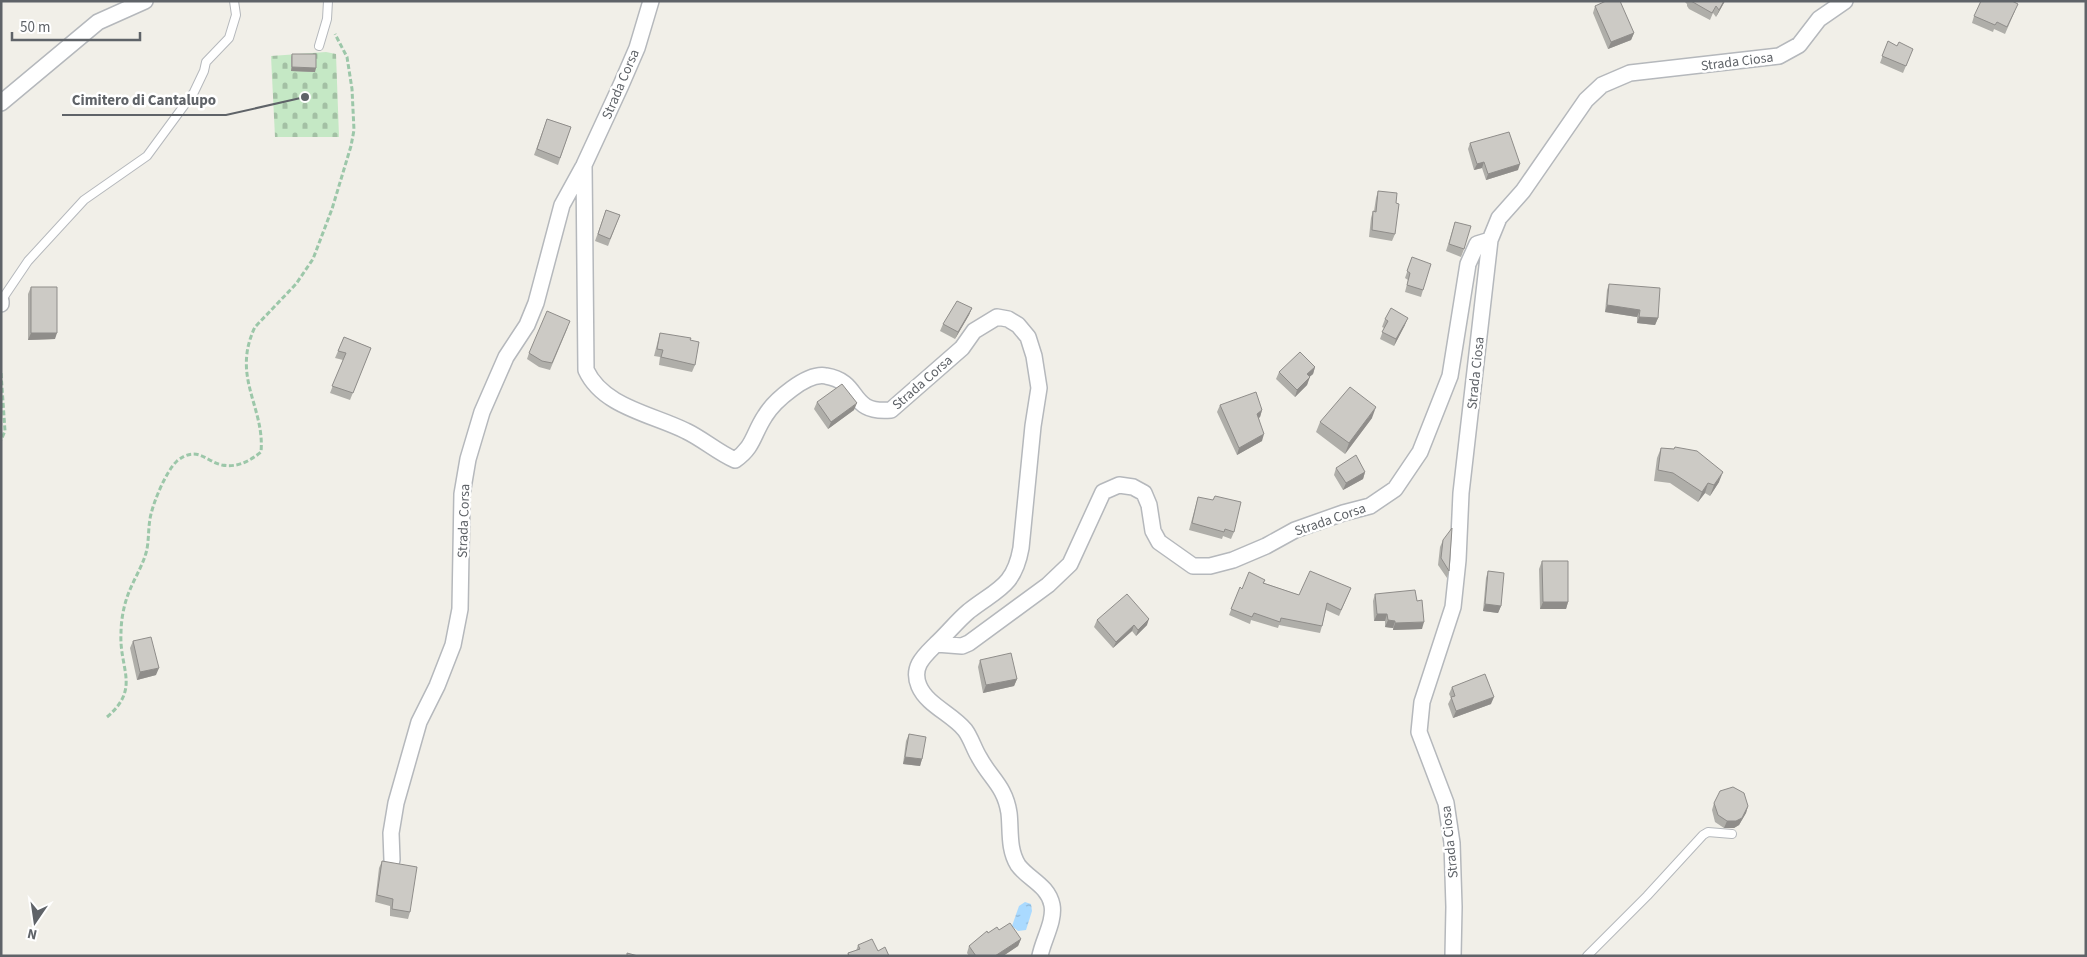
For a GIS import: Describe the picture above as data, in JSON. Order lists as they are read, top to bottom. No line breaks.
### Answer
{"streets":{"street":["Strada Ciosa","Strada Corsa"]},"crossings":[["Strada Ciosa","Strada Corsa"]],"places":["Cimitero di Cantalupo"],"scale_bar":"50 m","north":"bottom"}
